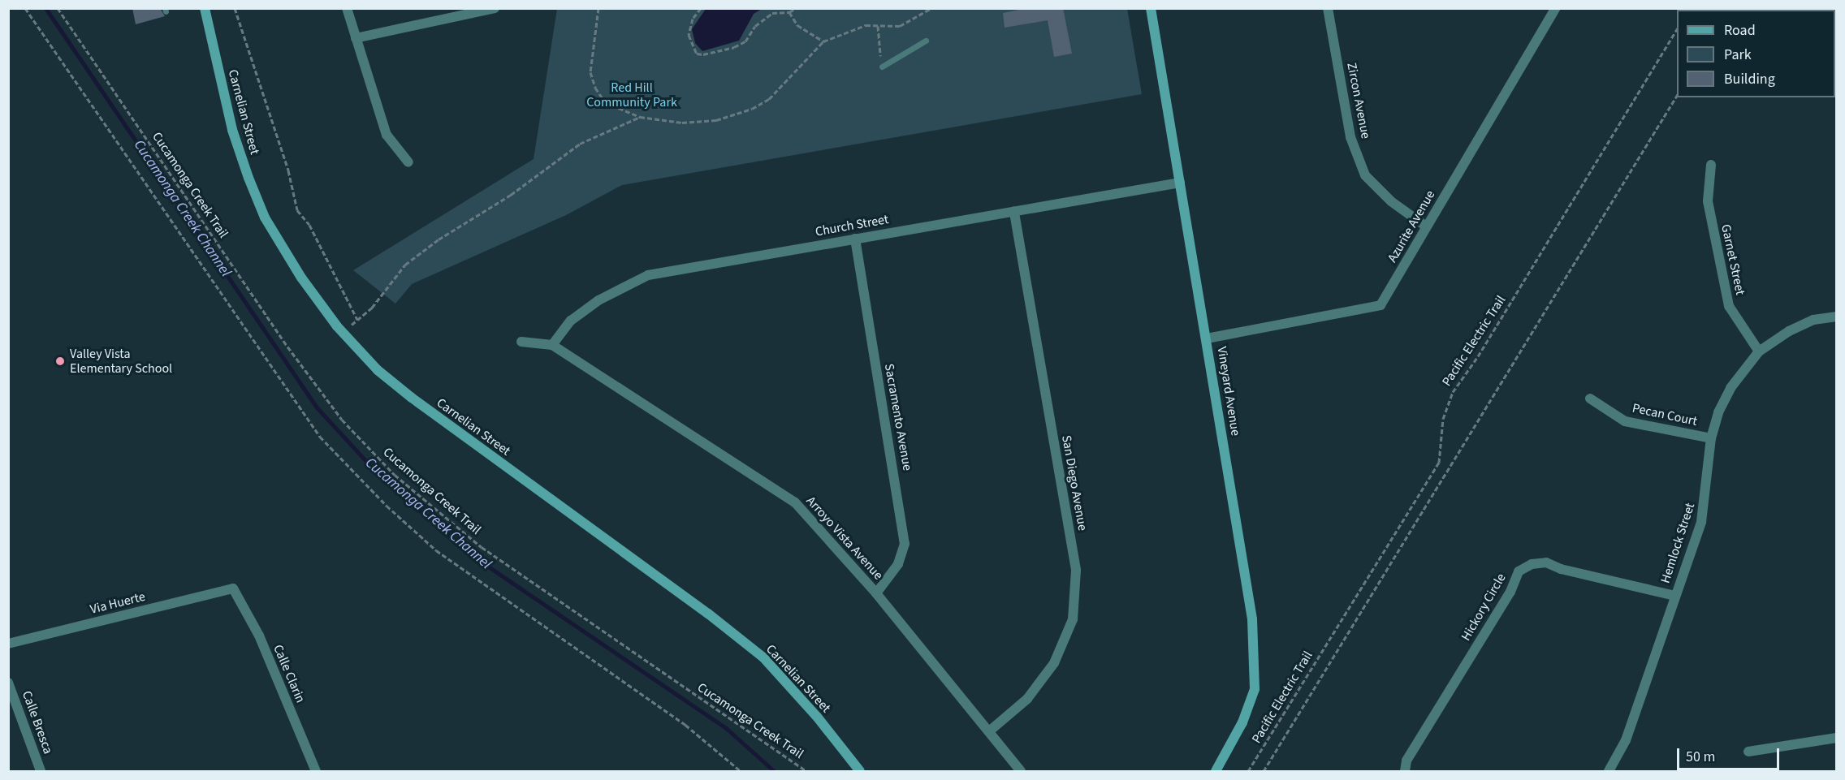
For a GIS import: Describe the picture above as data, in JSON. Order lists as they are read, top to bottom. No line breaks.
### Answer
{"streets":{"main road":["Carnelian Street","Vineyard Avenue"],"street":["Zircon Avenue","Church Street","Azurite Avenue","Garnet Street","Pecan Court","Sacramento Avenue","San Diego Avenue","Arroyo Vista Avenue","Hemlock Street","Via Huerte","Hickory Circle","Calle Clarin","Calle Bresca"],"path":["Cucamonga Creek Trail","Pacific Electric Trail"]},"crossings":[["Zircon Avenue","Azurite Avenue"],["Church Street","Vineyard Avenue"],["Church Street","Sacramento Avenue"],["Church Street","San Diego Avenue"],["Church Street","Arroyo Vista Avenue"],["Azurite Avenue","Vineyard Avenue"],["Garnet Street","Hemlock Street"],["Pecan Court","Hemlock Street"],["Sacramento Avenue","Arroyo Vista Avenue"],["San Diego Avenue","Arroyo Vista Avenue"],["Hemlock Street","Hickory Circle"],["Via Huerte","Calle Clarin"]],"water":["Cucamonga Creek Channel"],"parks":["Red Hill Community Park"],"places":["Valley Vista Elementary School"],"legend":["Road","Park","Building"],"scale_bar":"50 m"}
